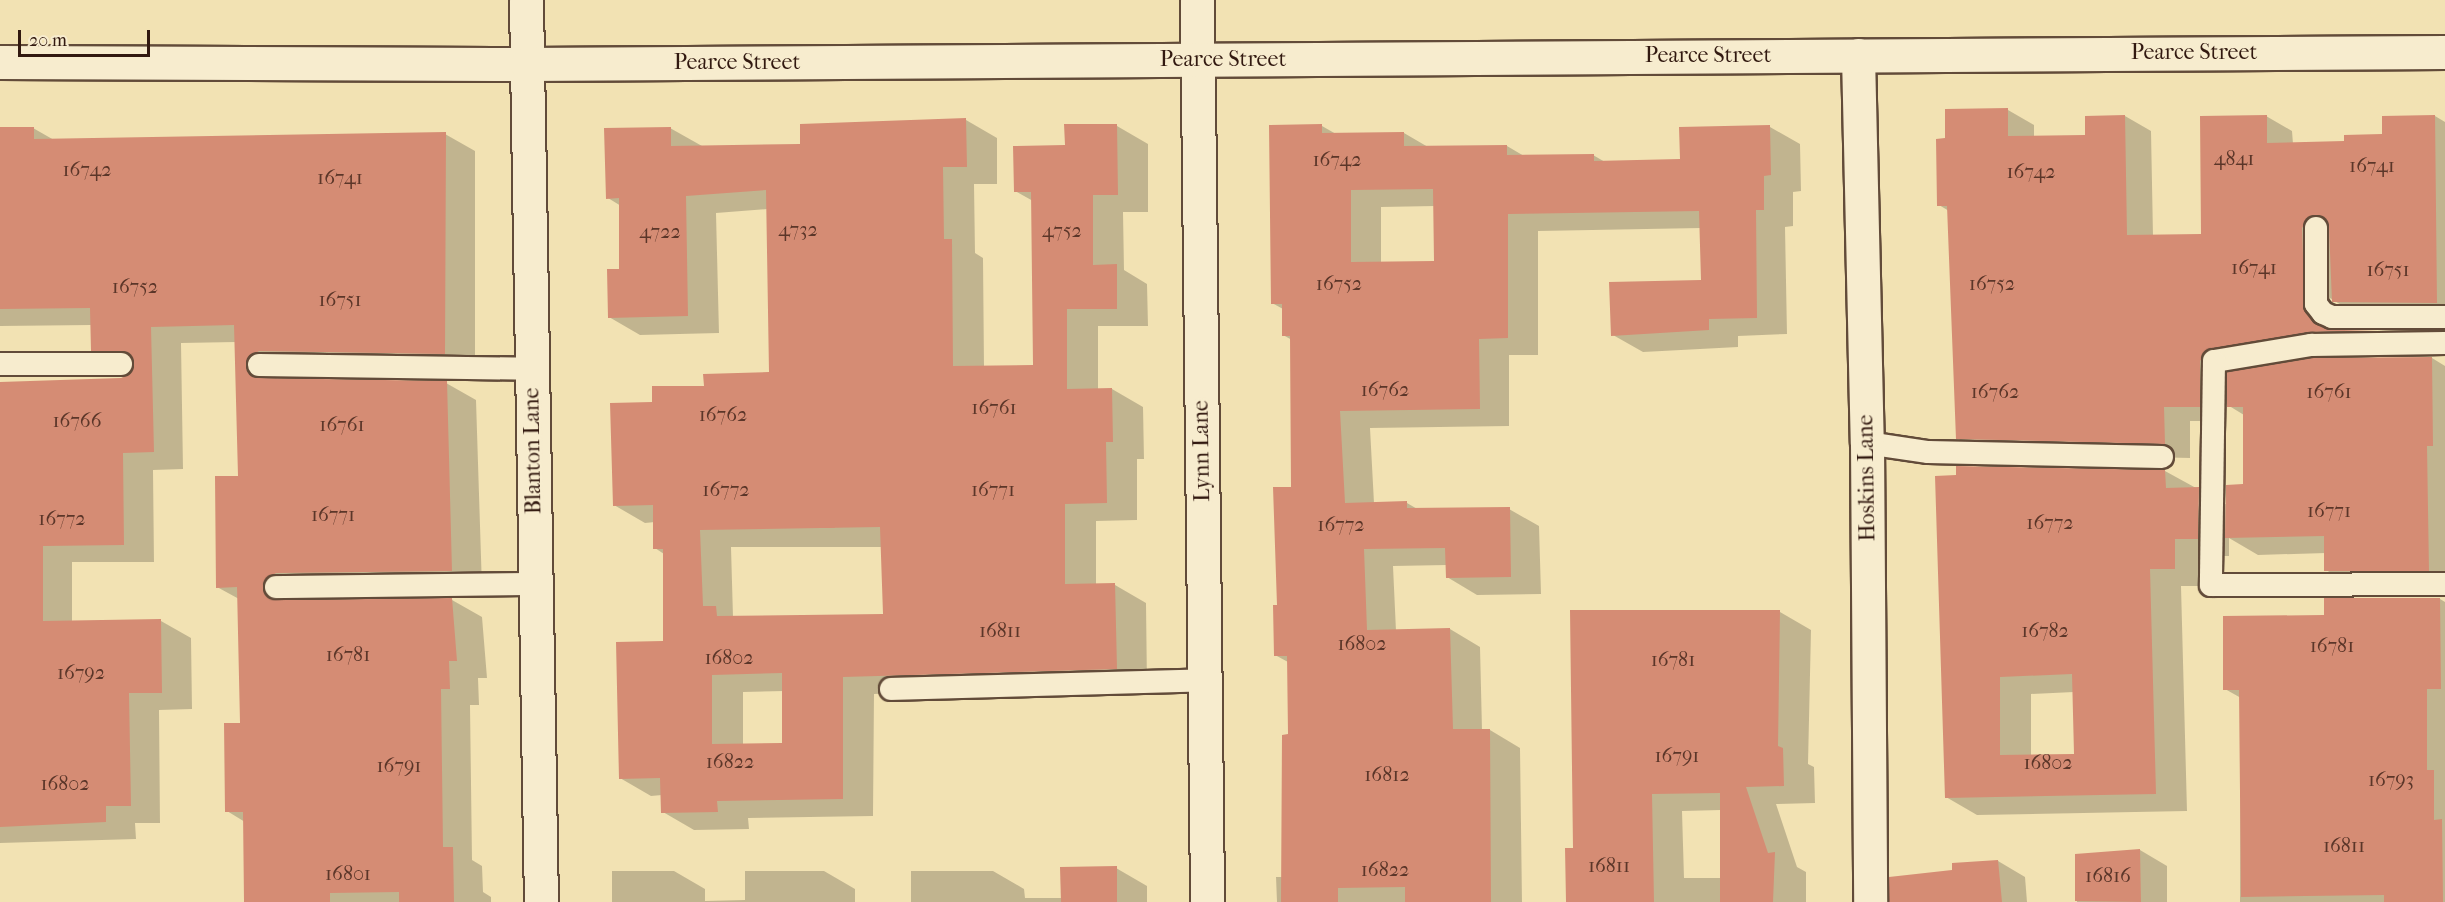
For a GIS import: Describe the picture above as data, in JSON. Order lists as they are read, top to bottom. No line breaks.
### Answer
{"streets":{"street":["Pearce Street","Blanton Lane","Lynn Lane","Hoskins Lane"]},"crossings":[["Pearce Street","Blanton Lane"],["Pearce Street","Lynn Lane"],["Pearce Street","Hoskins Lane"]],"house_numbers":["4841","16742","16741","16742","16742","16741","4732","4752","4722","16741","16751","16752","16752","16752","16751","16762","16762","16761","16761","16762","16766","16761","16772","16771","16771","16771","16772","16772","16772","16811","16782","16802","16781","16781","16802","16781","16792","16791","16822","16802","16791","16812","16793","16802","16811","16811","16822","16801","16816"],"scale_bar":"20 m"}
